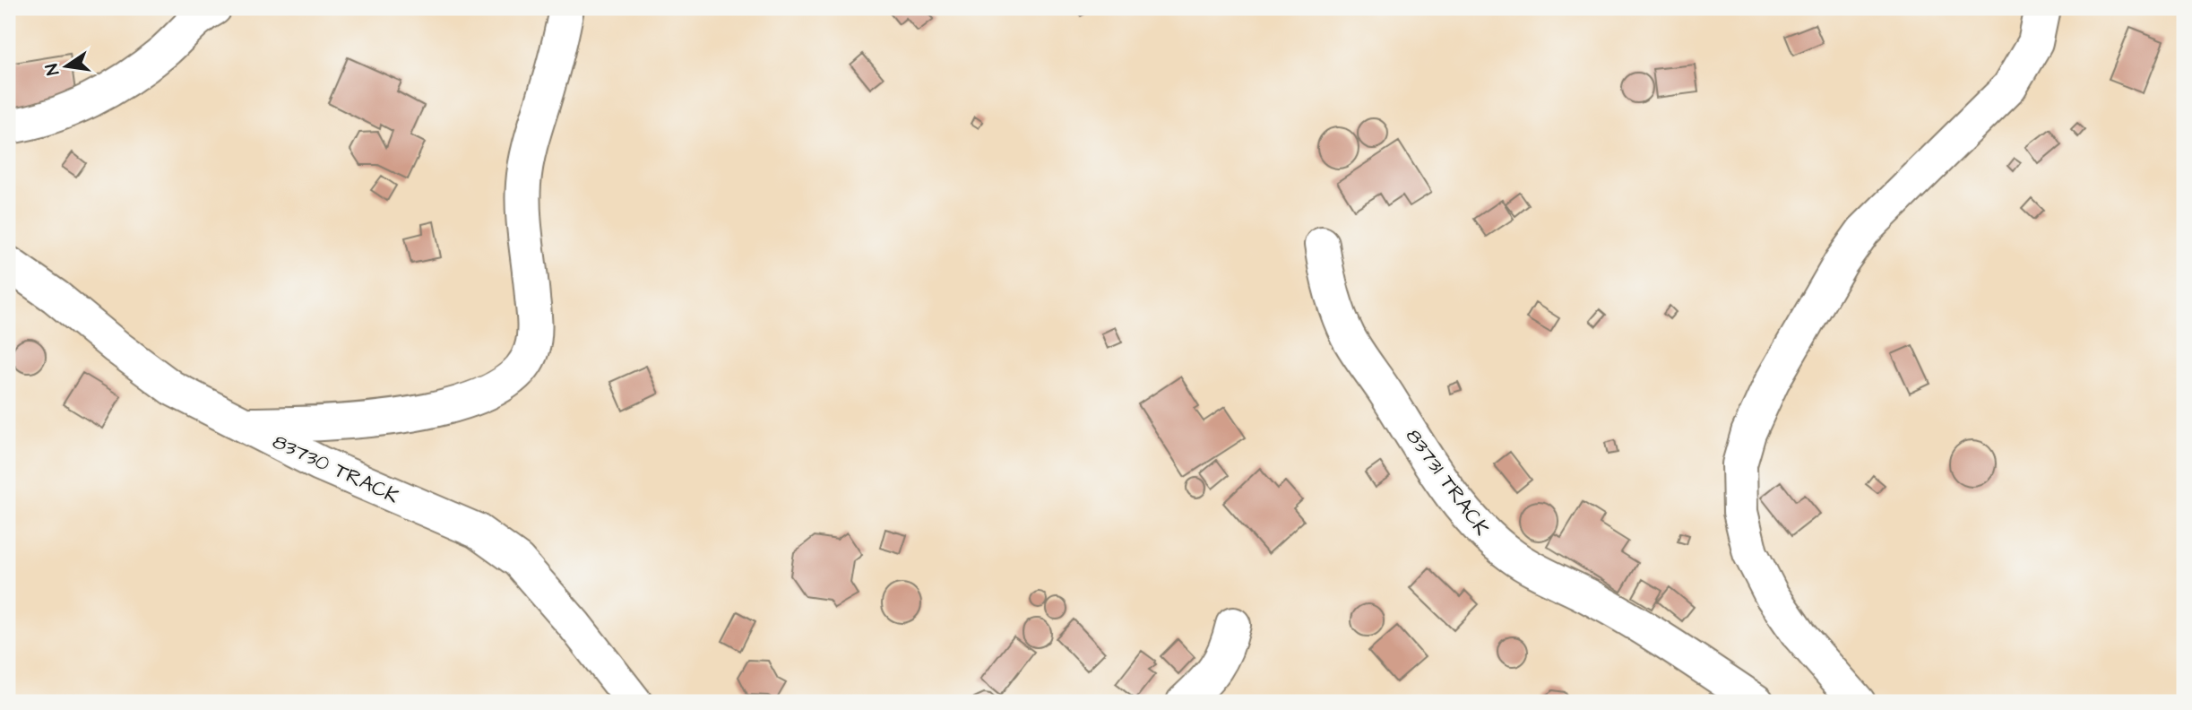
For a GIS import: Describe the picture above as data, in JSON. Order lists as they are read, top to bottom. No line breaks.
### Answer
{"streets":{"street":["83730 TRACK","83731 TRACK"]},"north":"left"}
